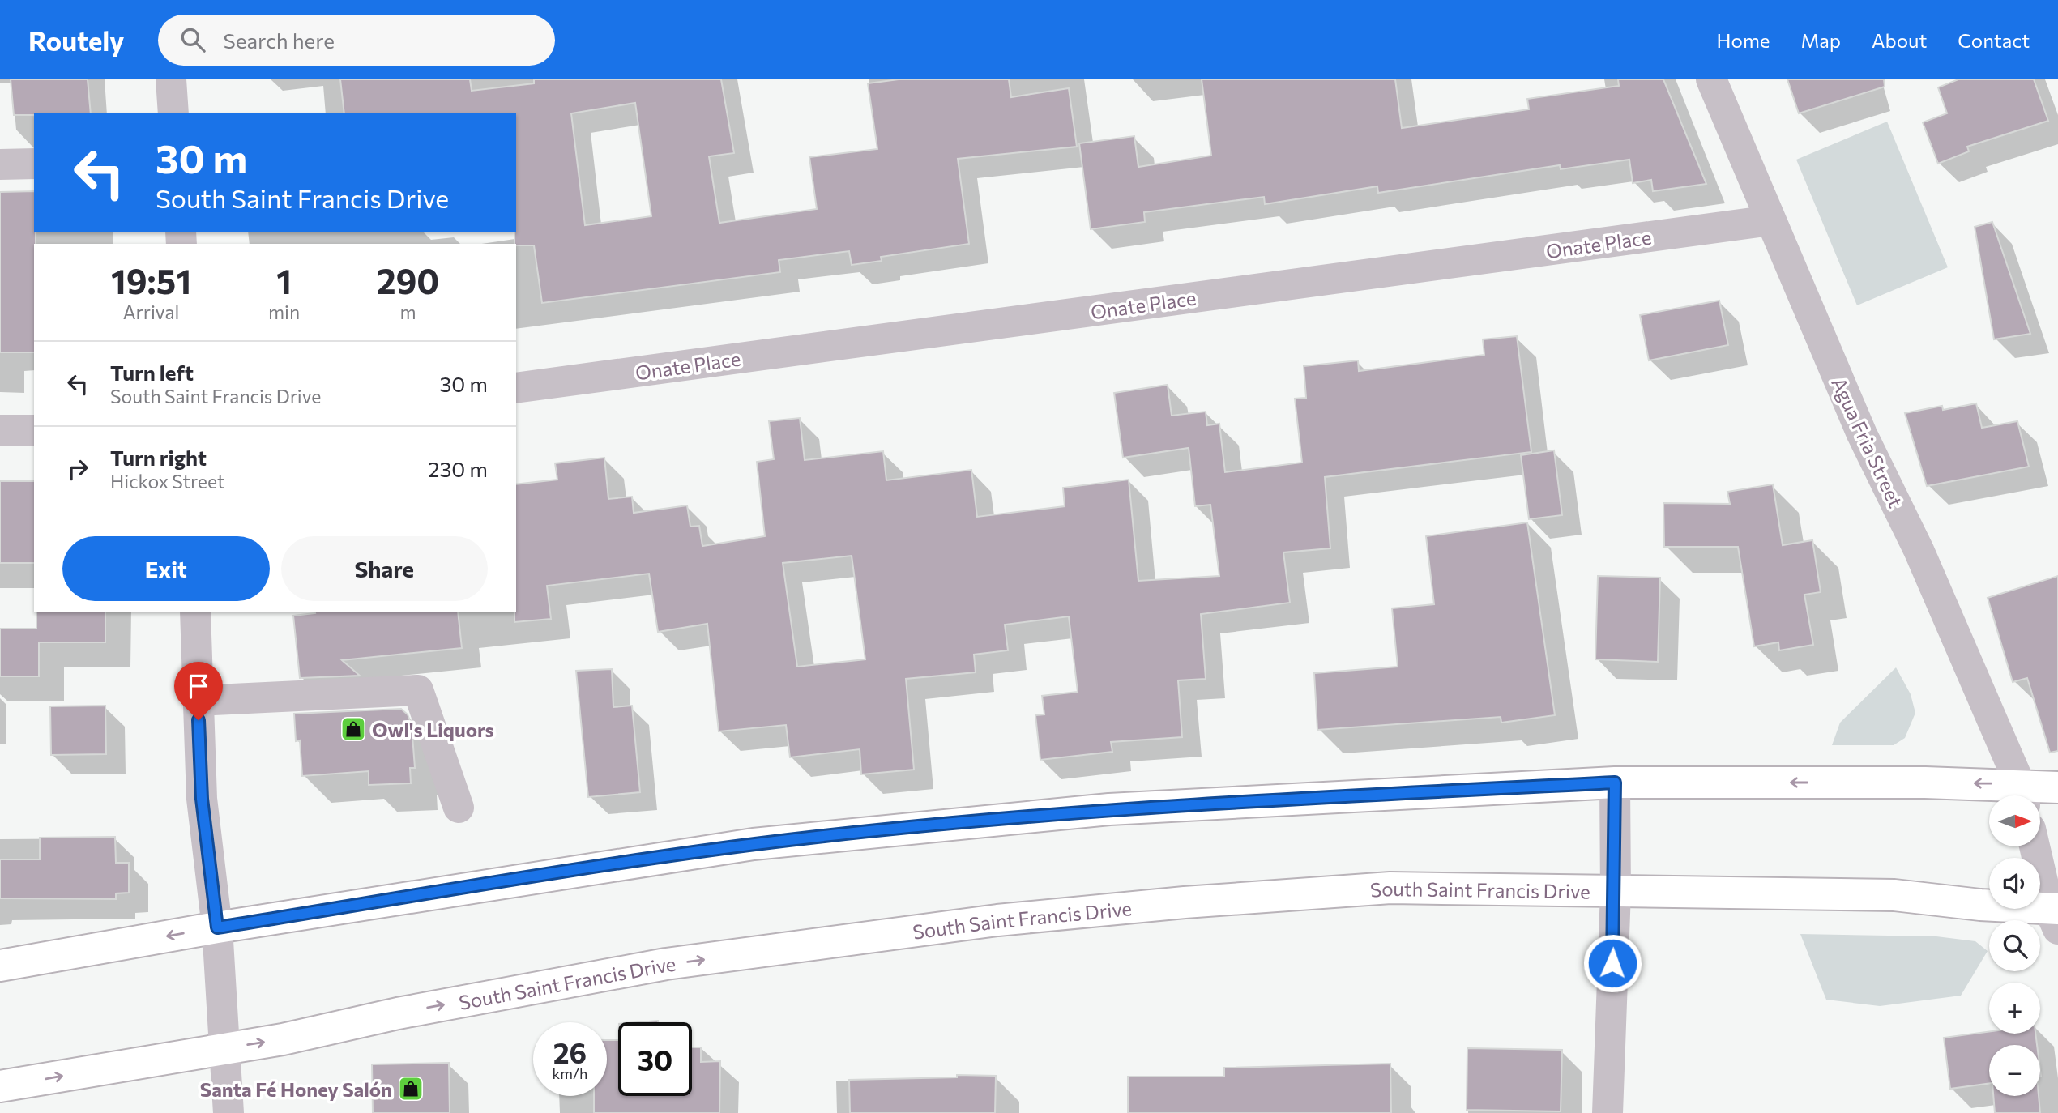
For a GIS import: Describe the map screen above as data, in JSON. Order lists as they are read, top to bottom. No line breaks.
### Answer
{"streets":{"highway":["South Saint Francis Drive"],"street":["Onate Place","Agua Fria Street"]},"crossings":[["Onate Place","Agua Fria Street"]],"places":{"shop":["Owl's Liquors","Santa Fé Honey Salón"]},"north":"right","page":{"header":"Routely","search":"Search here","nav":["Home","Map","About","Contact"],"turn":["30 m","South Saint Francis Drive"],"eta":["19:51","Arrival","1","min","290","m"],"list":[{"name":"Turn left","note":"South Saint Francis Drive","value":"30 m"},{"name":"Turn right","note":"Hickox Street","value":"230 m"}],"buttons":["Exit","Share"],"map_buttons":["+","−"],"speed":"26 km/h","limit":"30"}}
